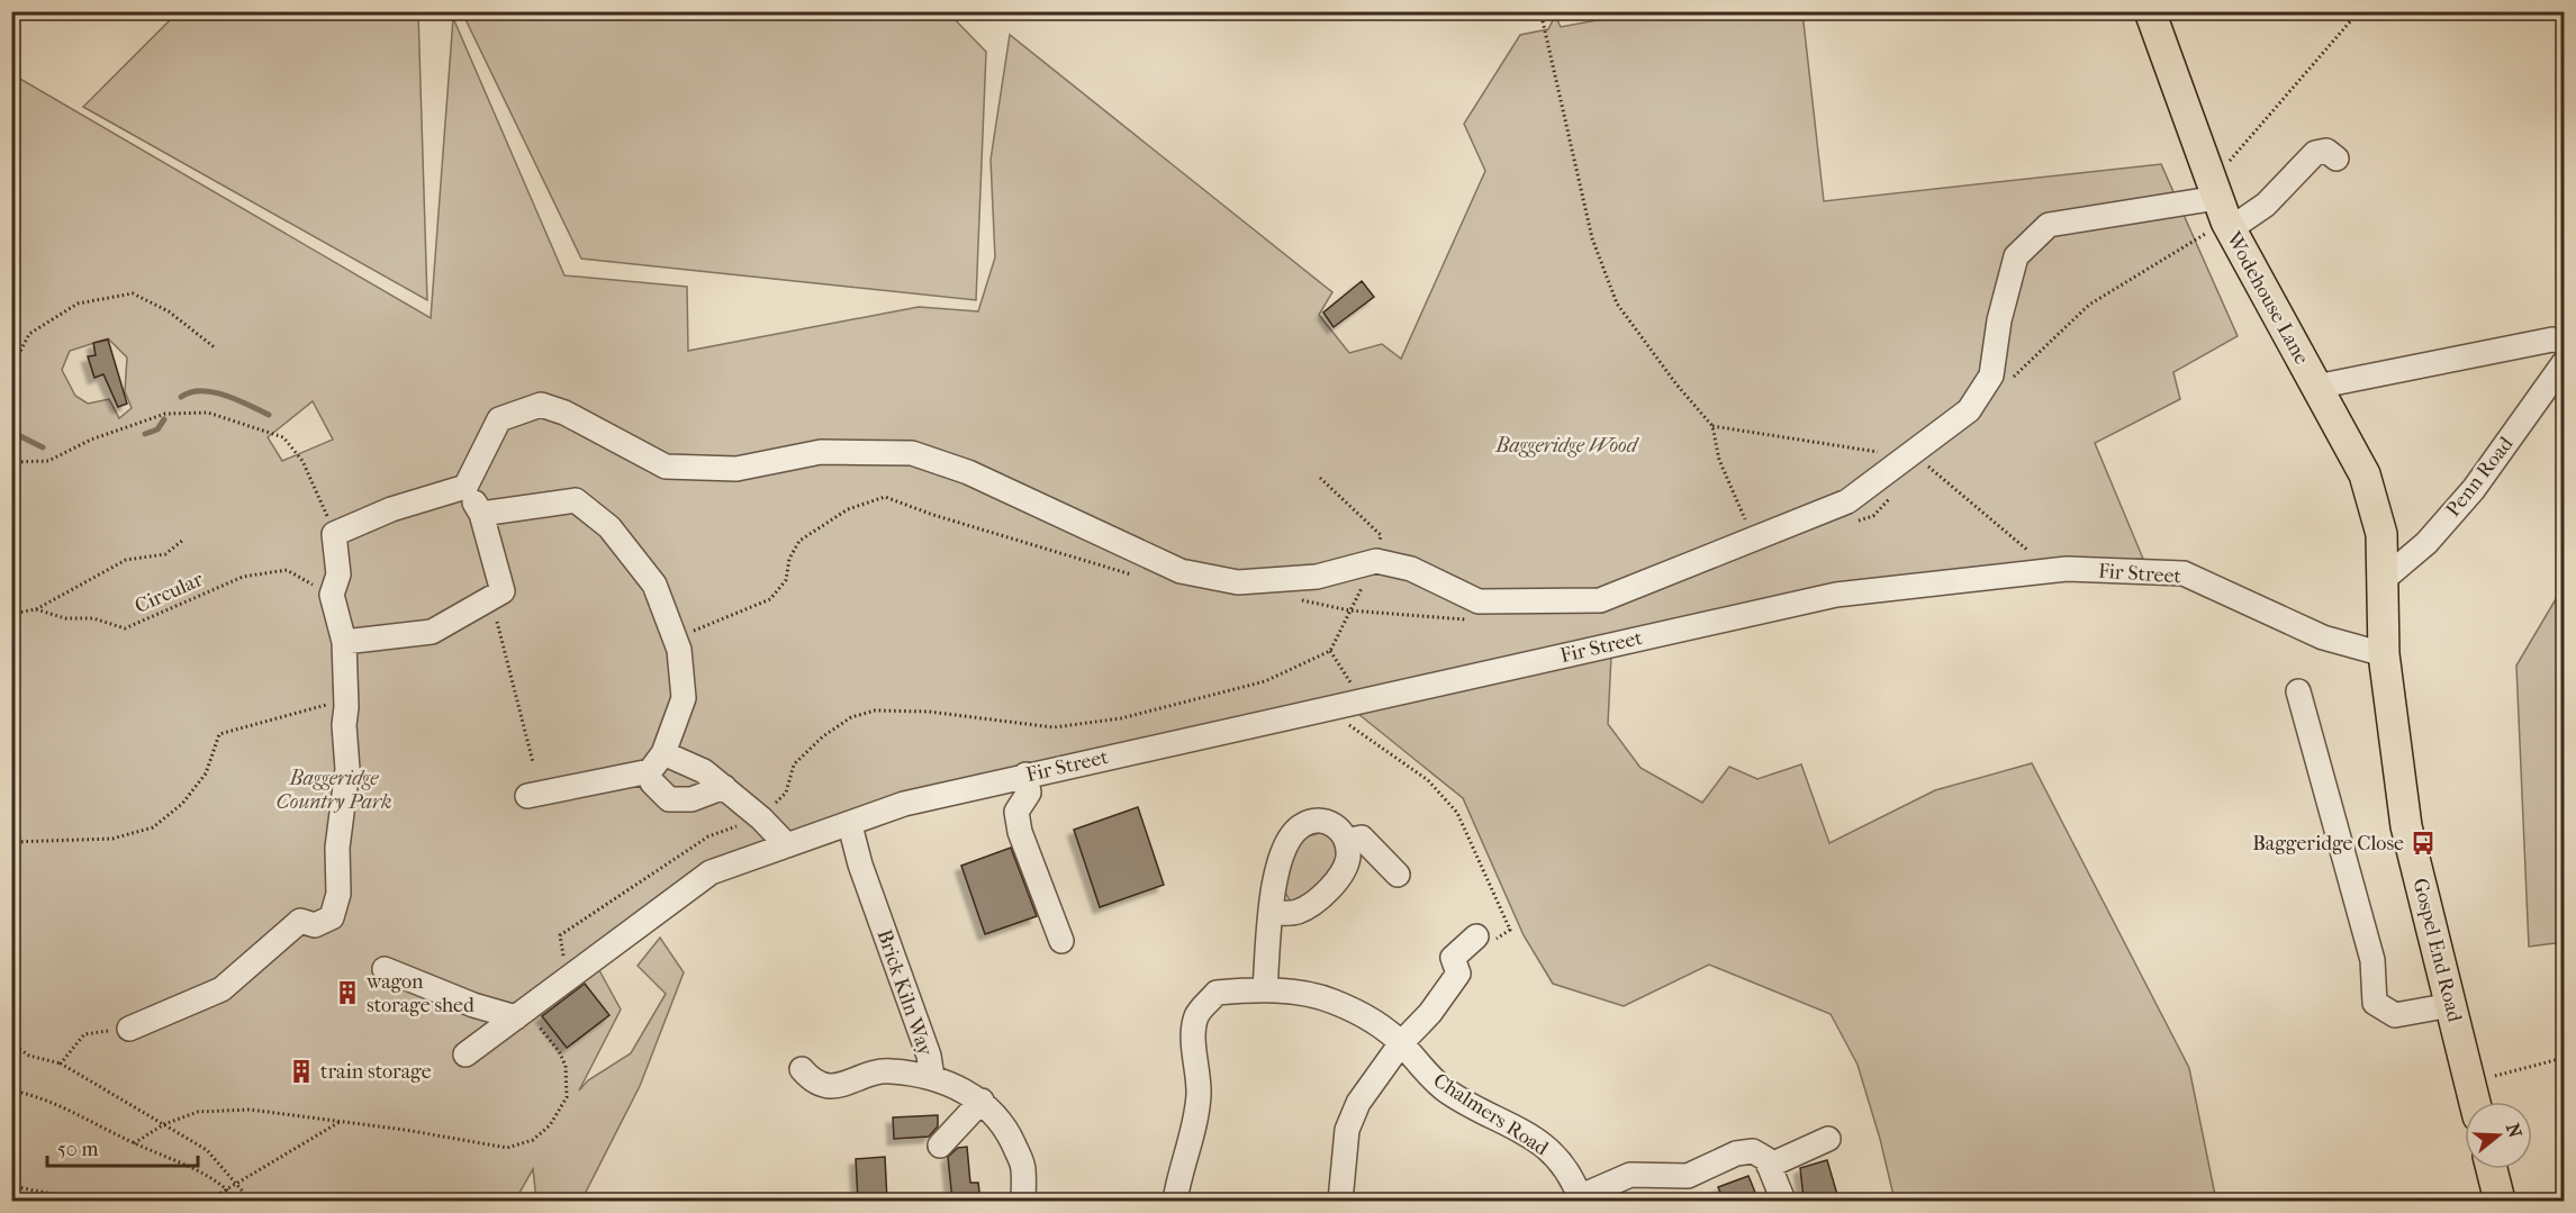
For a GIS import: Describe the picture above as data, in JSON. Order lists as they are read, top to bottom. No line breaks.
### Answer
{"streets":{"main road":["Wodehouse Lane","Gospel End Road"],"street":["Penn Road","Fir Street","Brick Kiln Way","Chalmers Road"],"path":["Circular"]},"crossings":[["Wodehouse Lane","Penn Road"],["Wodehouse Lane","Gospel End Road"],["Penn Road","Gospel End Road"],["Fir Street","Gospel End Road"],["Fir Street","Brick Kiln Way"]],"parks":["Baggeridge Wood","Baggeridge Country Park"],"places":{"bus stop":["Baggeridge Close"],"building":["wagon storage shed","train storage"]},"scale_bar":"50 m","north":"right"}
